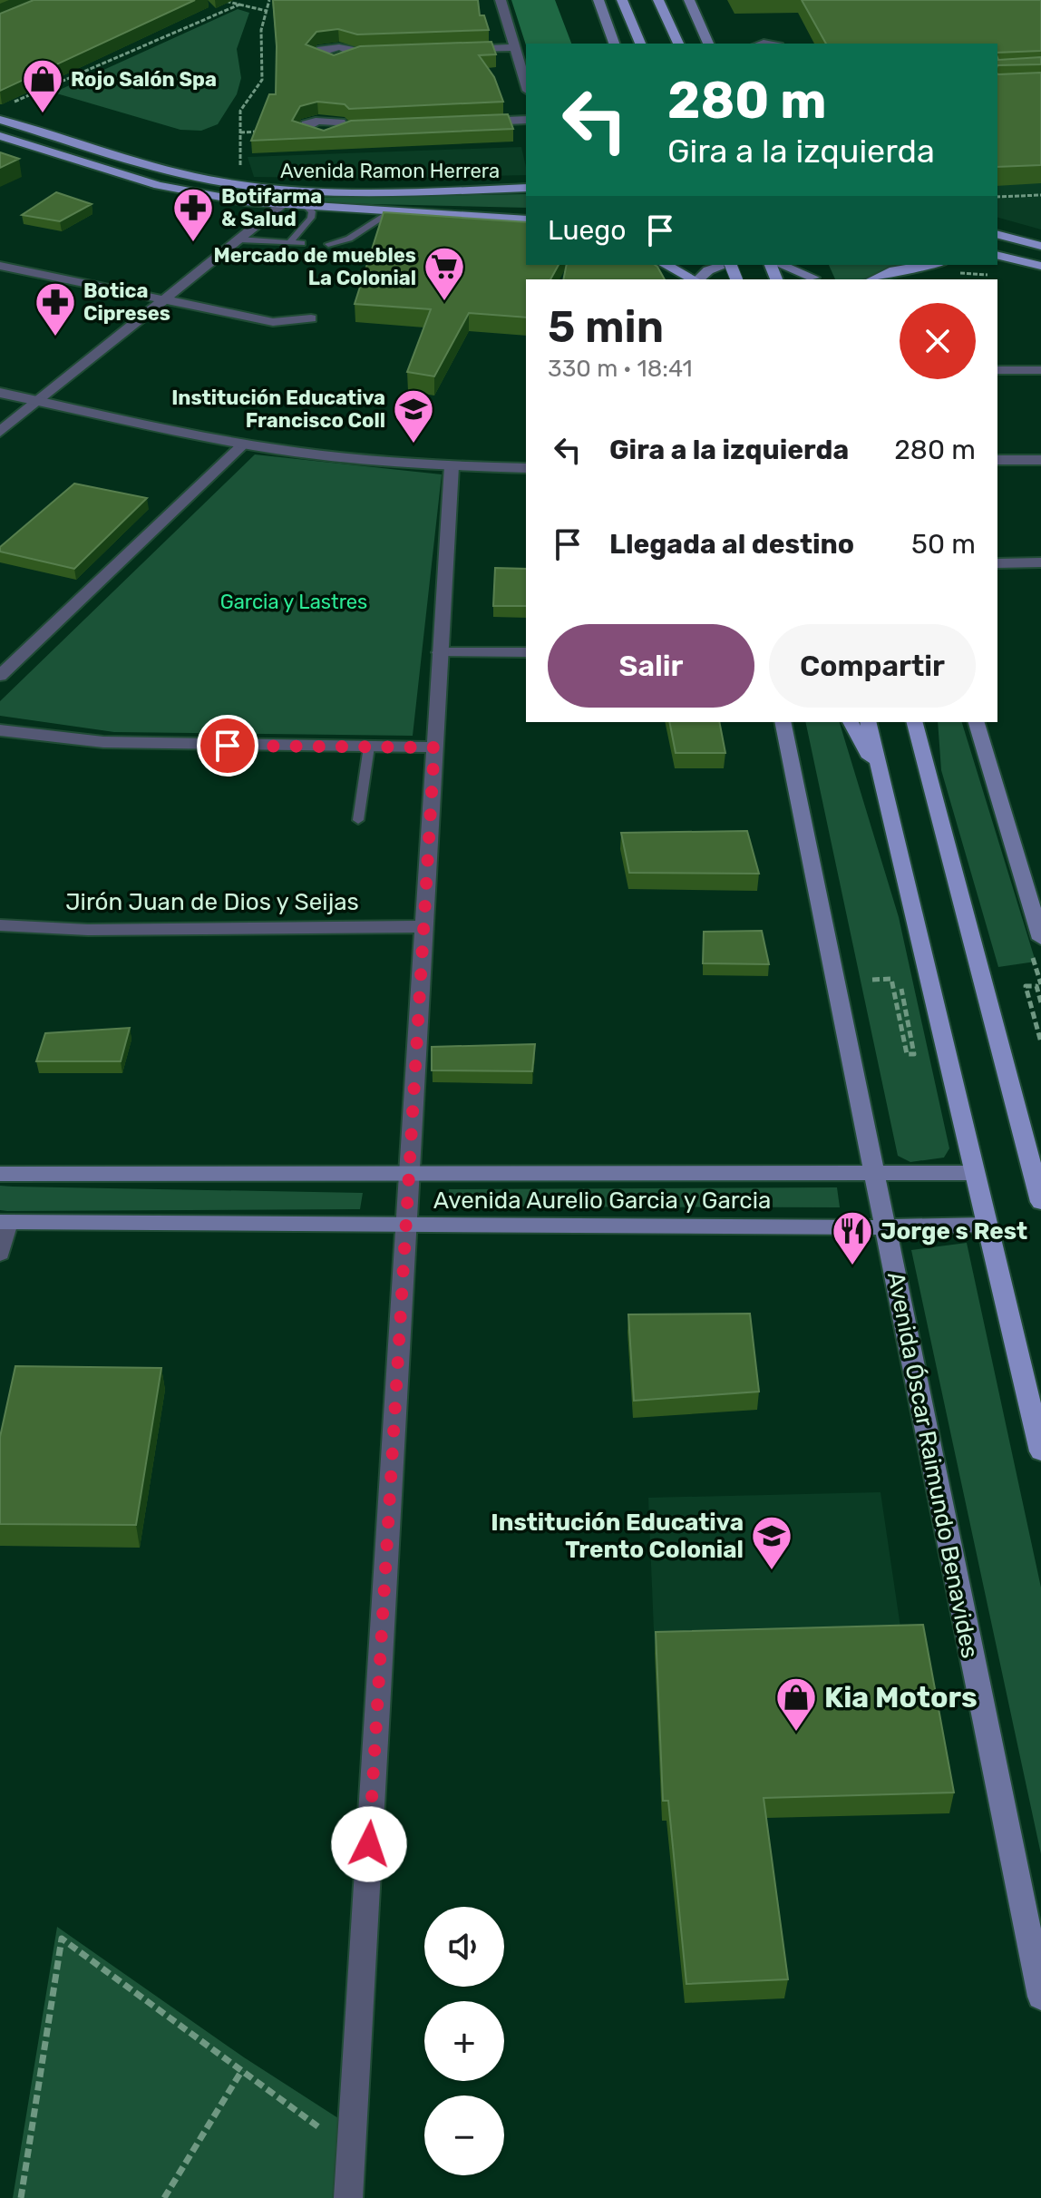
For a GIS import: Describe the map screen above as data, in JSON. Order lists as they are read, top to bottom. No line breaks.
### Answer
{"streets":{"main road":["Avenida Ramon Herrera","Avenida Aurelio Garcia y Garcia","Avenida Óscar Raimundo Benavides"],"street":["Jirón Juan de Dios y Seijas"]},"crossings":[["Avenida Aurelio Garcia y Garcia","Avenida Óscar Raimundo Benavides"]],"parks":["Garcia y Lastres"],"places":{"shop":["Rojo Salón Spa","Kia Motors"],"pharmacy":["Botifarma & Salud","Botica Cipreses"],"supermarket":["Mercado de muebles La Colonial"],"school or university":["Institución Educativa Francisco Coll","Institución Educativa Trento Colonial"],"restaurant":["Jorge s Rest"]},"page":{"turn":["280 m","Gira a la izquierda"],"then":"Luego","heading":["5 min","330 m · 18:41"],"list":[{"name":"Gira a la izquierda","value":"280 m"},{"name":"Llegada al destino","value":"50 m"}],"buttons":["Salir","Compartir"],"map_buttons":["+","−"]}}
